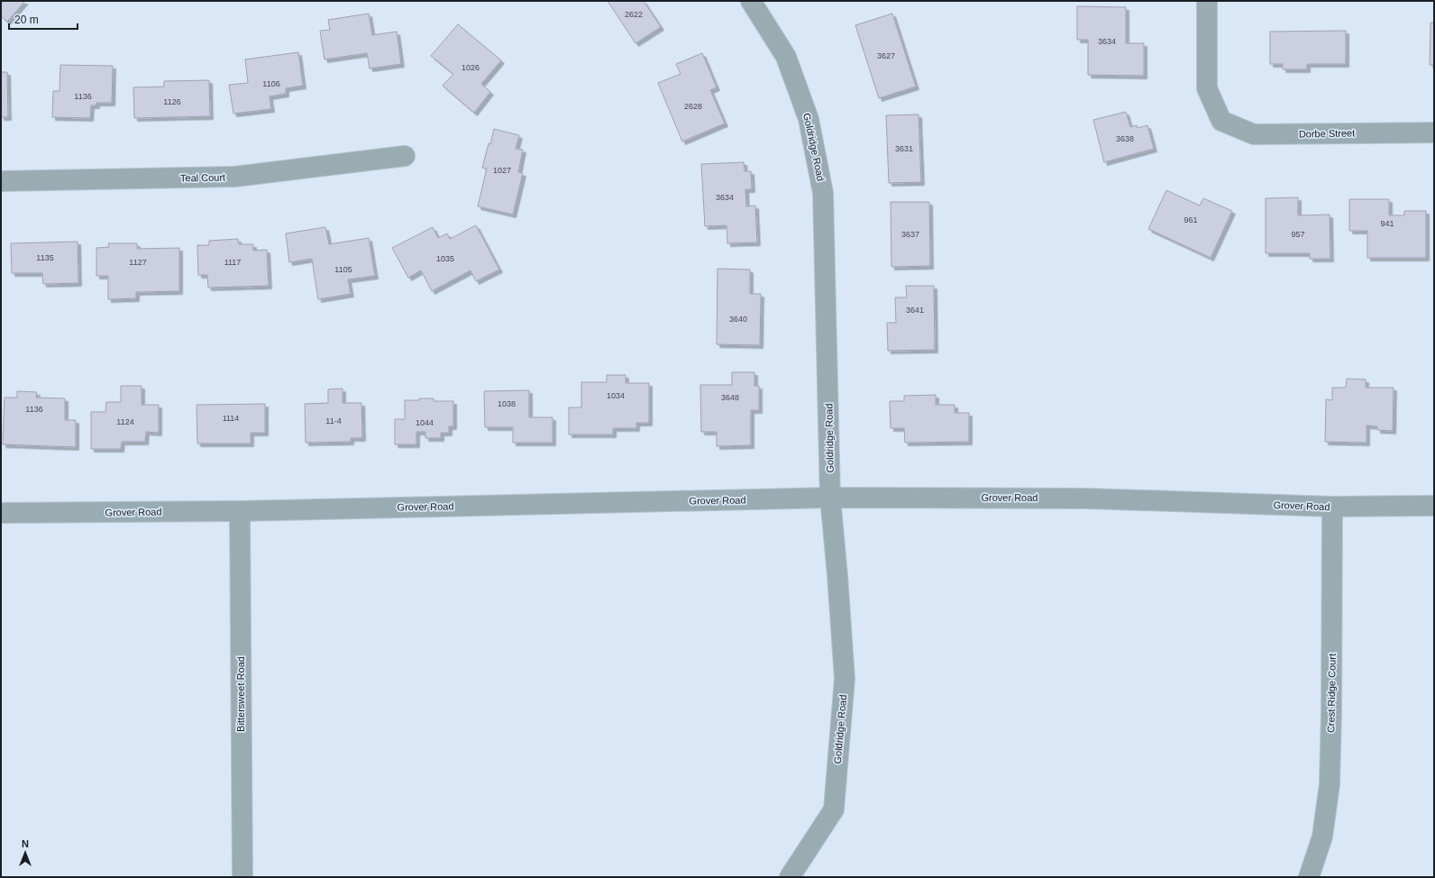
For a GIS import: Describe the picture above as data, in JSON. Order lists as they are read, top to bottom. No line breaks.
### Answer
{"streets":{"street":["Dorbe Street","Goldridge Road","Teal Court","Grover Road","Crest Ridge Court","Bittersweet Road"]},"crossings":[["Goldridge Road","Grover Road"],["Grover Road","Crest Ridge Court"],["Grover Road","Bittersweet Road"]],"house_numbers":["2622","3634","3627","1026","1106","1136","1126","2628","3638","3631","1027","3634","961","941","3637","957","1135","1035","1127","1117","1105","3641","3640","1034","3648","1038","1136","1114","11-4","1124","1044"],"scale_bar":"20 m","north":"top"}
